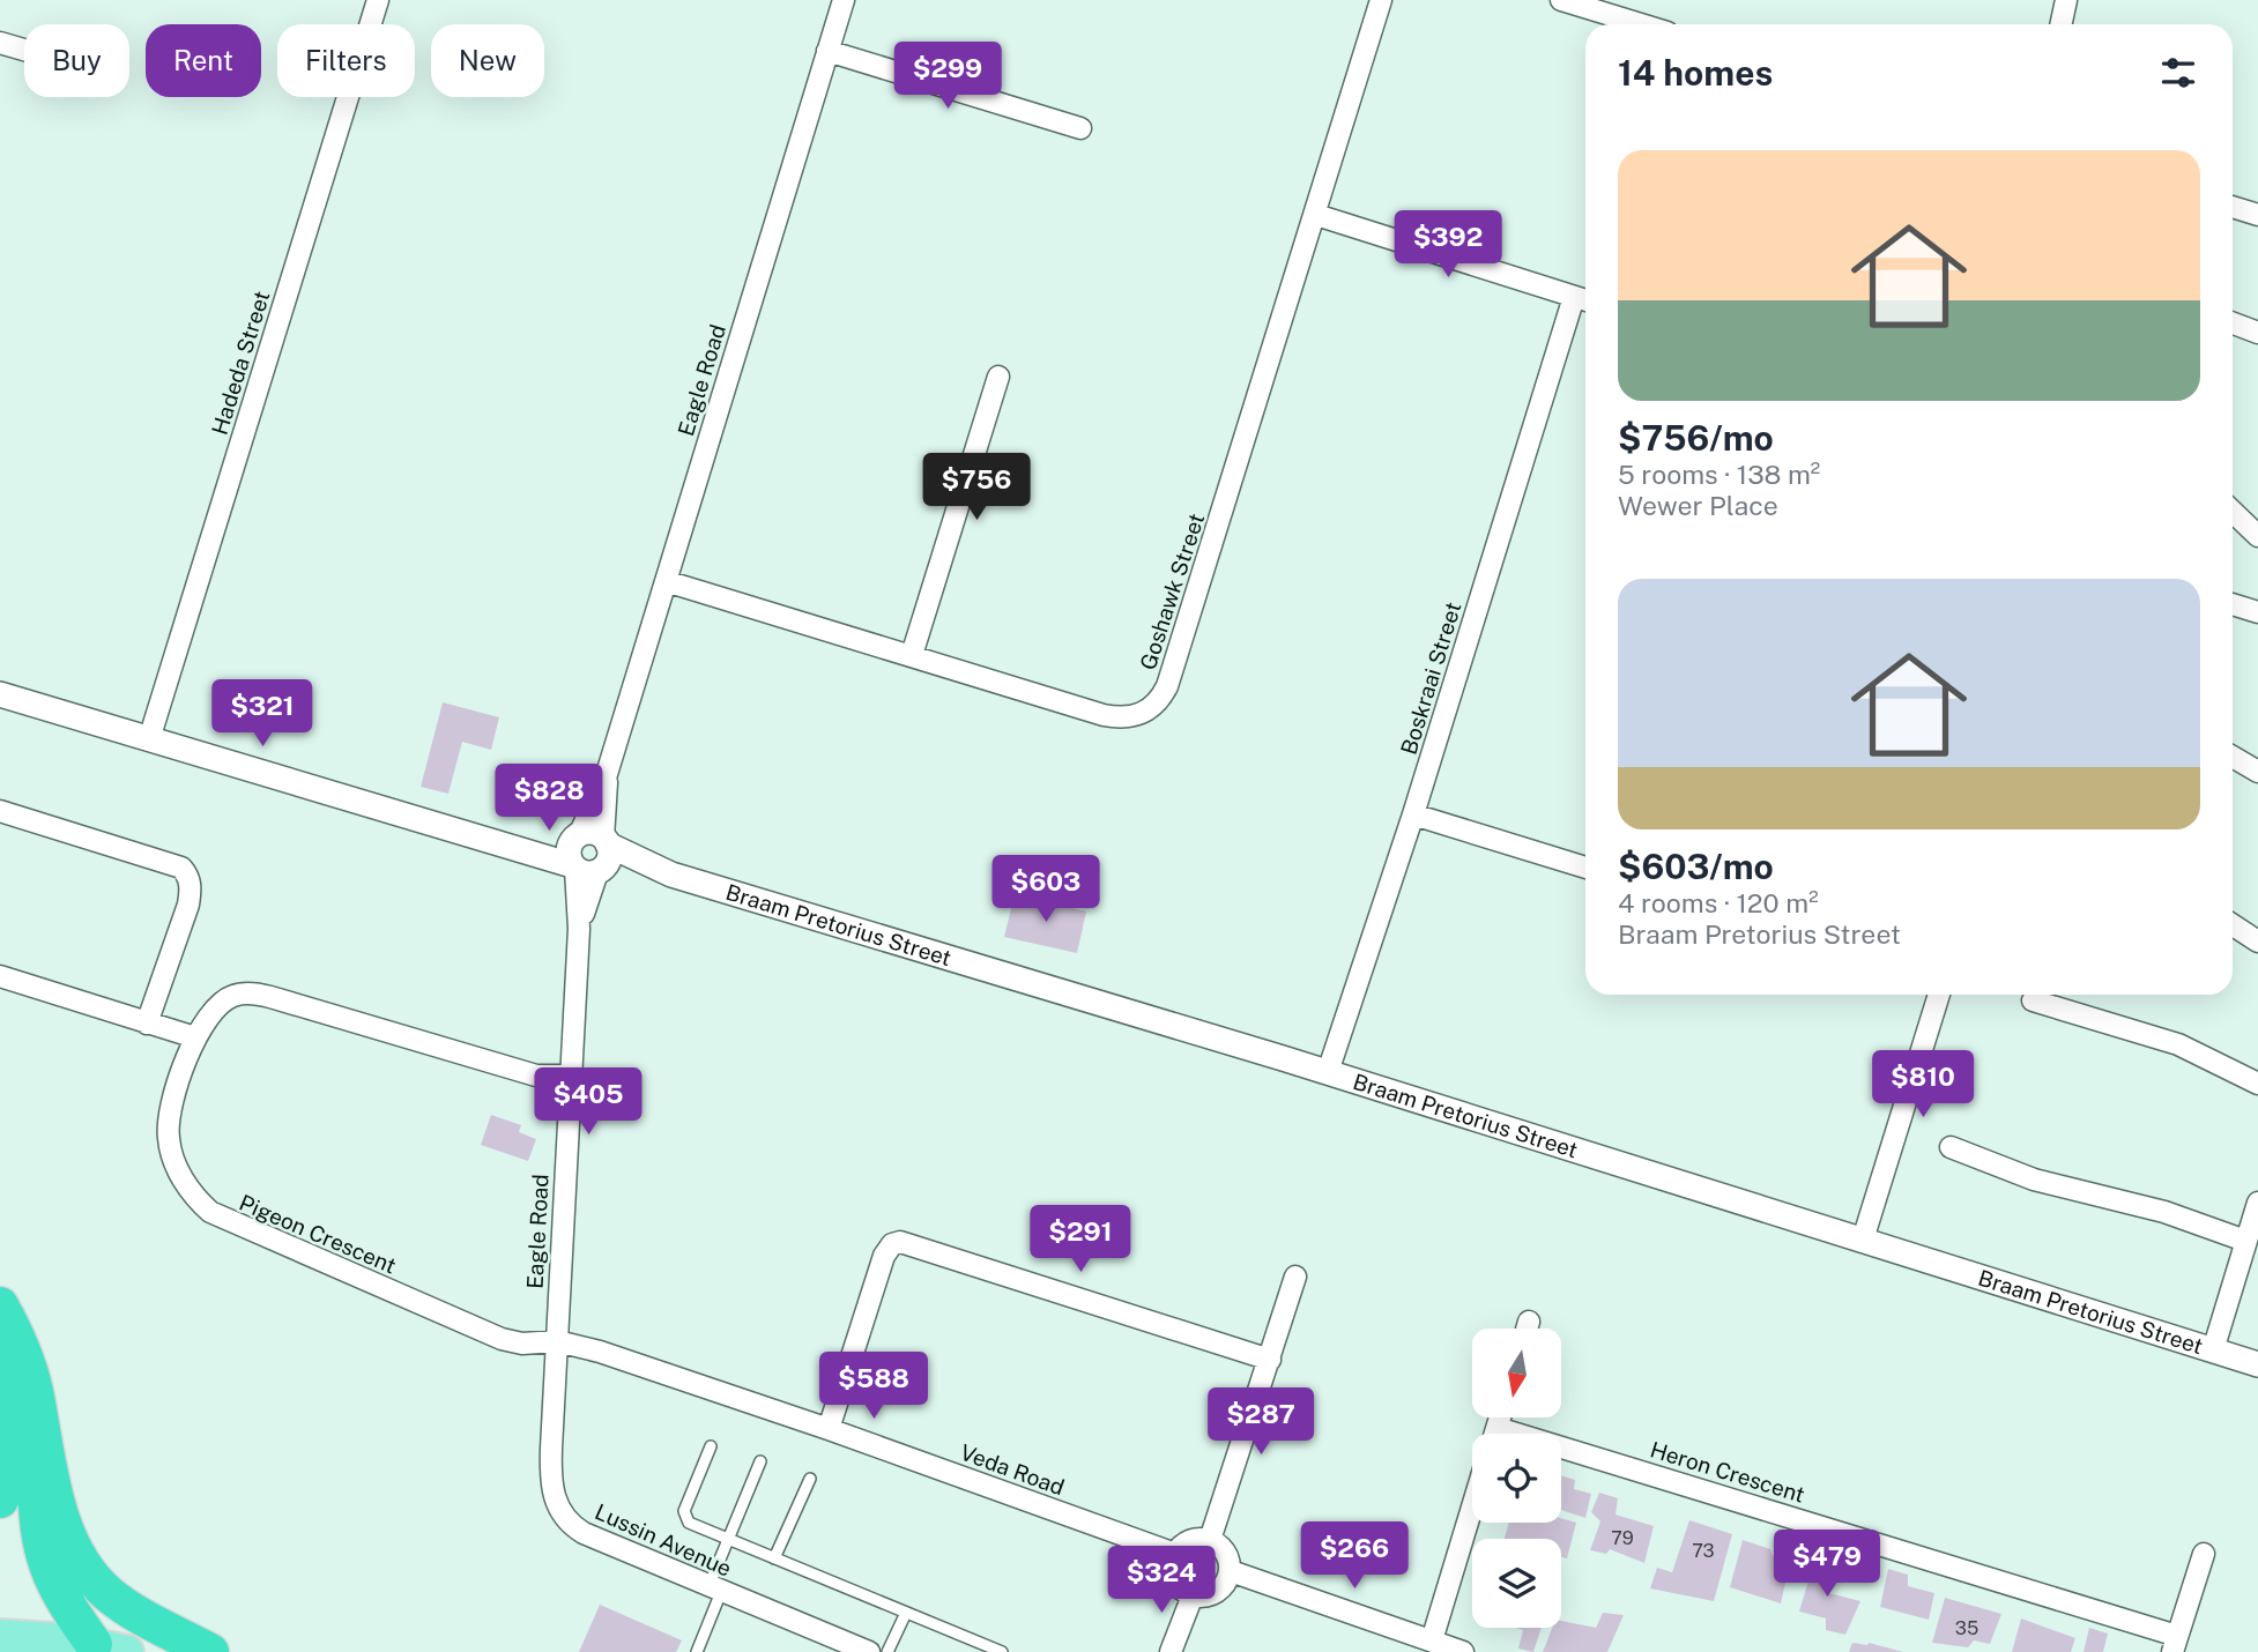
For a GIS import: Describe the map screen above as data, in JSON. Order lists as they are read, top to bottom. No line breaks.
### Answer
{"streets":{"street":["Hadeda Street","Eagle Road","Goshawk Street","Boskraai Street","Braam Pretorius Street","Pigeon Crescent","Veda Road","Heron Crescent","Lussin Avenue"]},"crossings":[["Hadeda Street","Braam Pretorius Street"],["Eagle Road","Goshawk Street"],["Eagle Road","Braam Pretorius Street"],["Eagle Road","Pigeon Crescent"],["Eagle Road","Veda Road"],["Eagle Road","Lussin Avenue"],["Boskraai Street","Braam Pretorius Street"],["Pigeon Crescent","Veda Road"],["Pigeon Crescent","Lussin Avenue"],["Veda Road","Lussin Avenue"]],"house_numbers":["79","73","35"],"north":"bottom","page":{"chip":["Buy","Rent","Filters","New"],"heading":"14 homes","price":["$299","$392","$756","$321","$828","$603","$810","$405","$291","$588","$287","$266","$479","$324"],"list":[{"name":"$756/mo","note":"5 rooms · 138 m² · Wewer Place"},{"name":"$603/mo","note":"4 rooms · 120 m² · Braam Pretorius Street"}]}}
